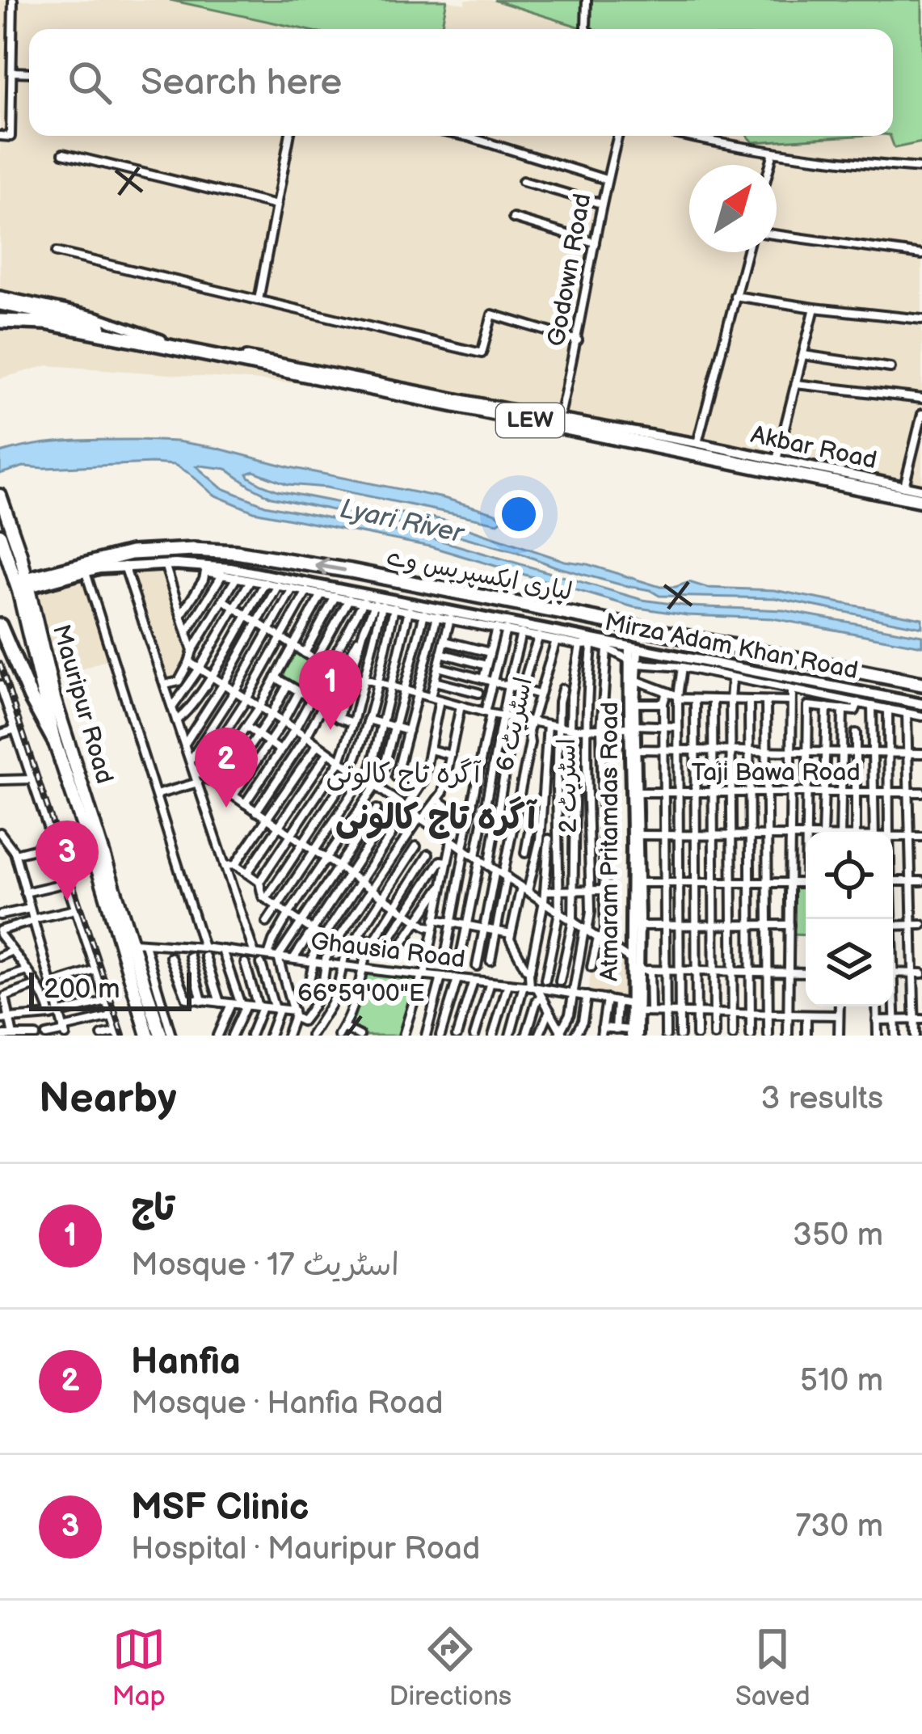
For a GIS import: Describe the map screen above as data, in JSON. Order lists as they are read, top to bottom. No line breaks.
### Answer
{"streets":{"highway":["LEW","لیاری ایکسپریس وے","Mauripur Road"],"main road":["Mirza Adam Khan Road","Atmaram Pritamdas Road"],"street":["Godown Road","Akbar Road","اسٹریٹ 6","Taji Bawa Road","اسٹریٹ 2","Ghausia Road"]},"crossings":[["Godown Road","Akbar Road"],["LEW","Akbar Road"],["لیاری ایکسپریس وے","Mirza Adam Khan Road"],["لیاری ایکسپریس وے","Mauripur Road"],["Mirza Adam Khan Road","Mauripur Road"],["Mirza Adam Khan Road","اسٹریٹ 2"],["Mirza Adam Khan Road","Atmaram Pritamdas Road"],["Mauripur Road","Ghausia Road"],["Taji Bawa Road","Atmaram Pritamdas Road"],["اسٹریٹ 2","Ghausia Road"],["Atmaram Pritamdas Road","Ghausia Road"]],"one_way":["لیاری ایکسپریس وے"],"districts":["آگرہ تاج کالونی","آگرہ تاج کالونی"],"water":["Lyari River"],"scale_bar":"200 m","north":"top right","page":{"search":"Search here","pins":["1","2","3"],"scale":"200 m","heading":["Nearby","3 results"],"list":[{"mark":"1","name":"تاج","note":"Mosque · اسٹریٹ 17","value":"350 m"},{"mark":"2","name":"Hanfia","note":"Mosque · Hanfia Road","value":"510 m"},{"mark":"3","name":"MSF Clinic","note":"Hospital · Mauripur Road","value":"730 m"}],"nav":["Map","Directions","Saved"]},"coordinates":["66°59'00\"E"]}
